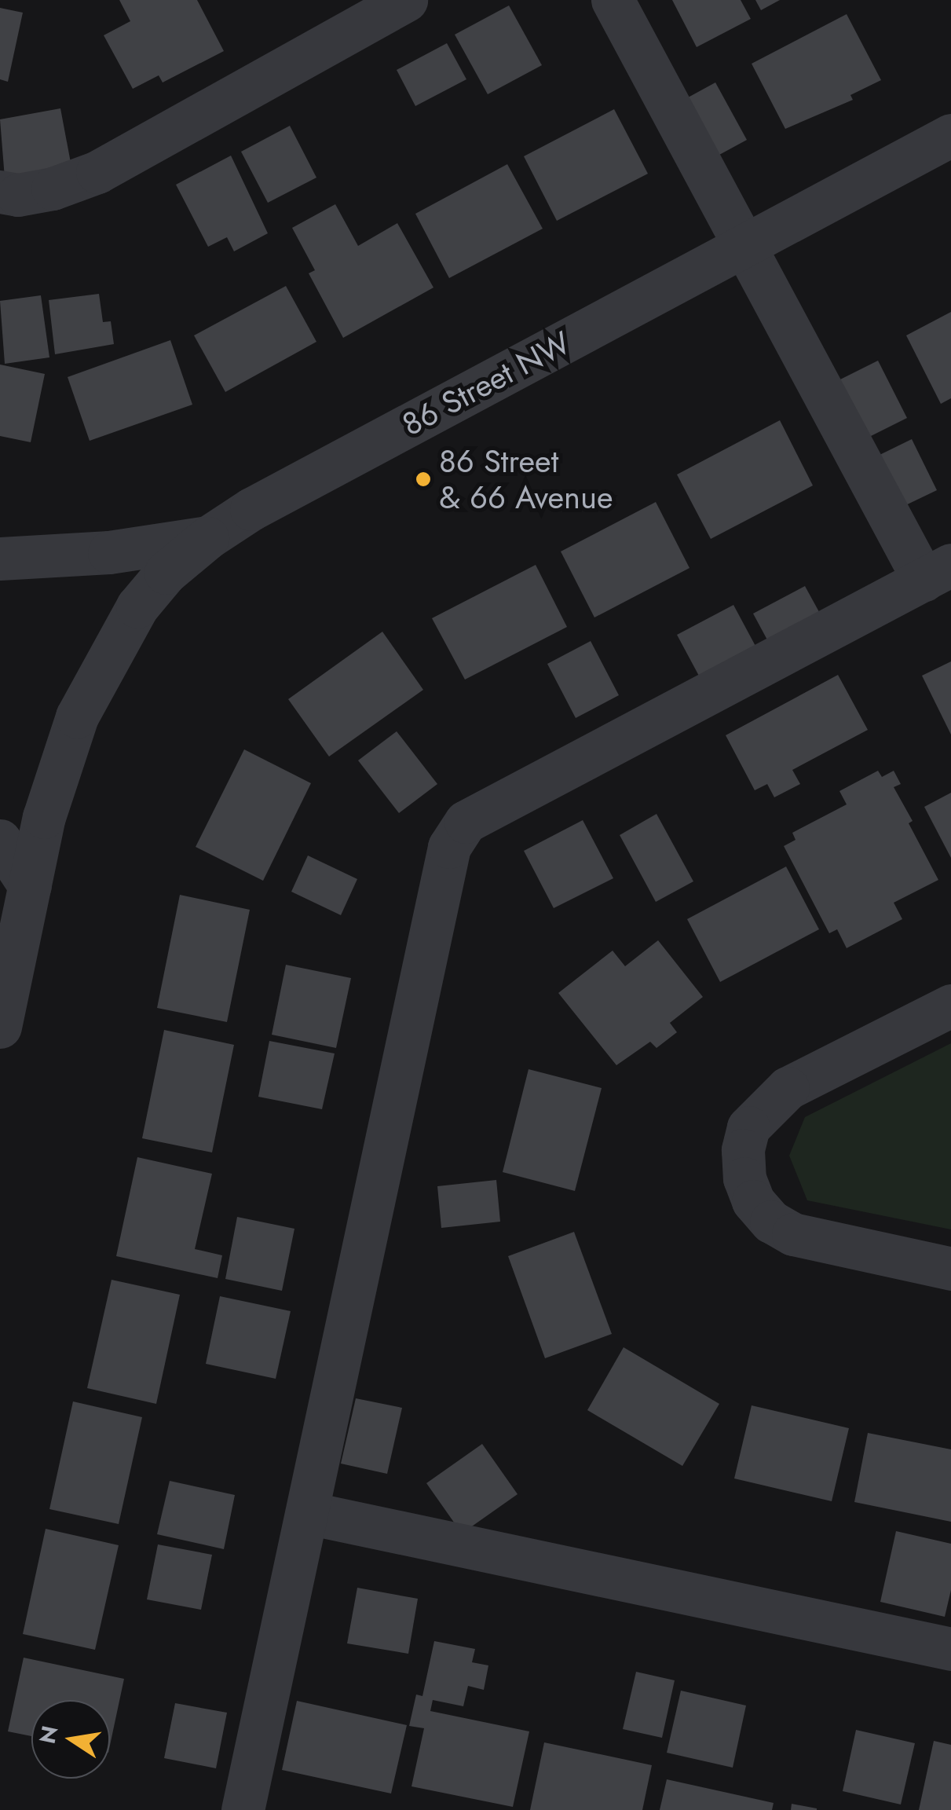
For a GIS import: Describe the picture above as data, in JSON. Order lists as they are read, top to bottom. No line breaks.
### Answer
{"streets":{"street":["86 Street NW"]},"places":["86 Street & 66 Avenue"],"north":"left"}
